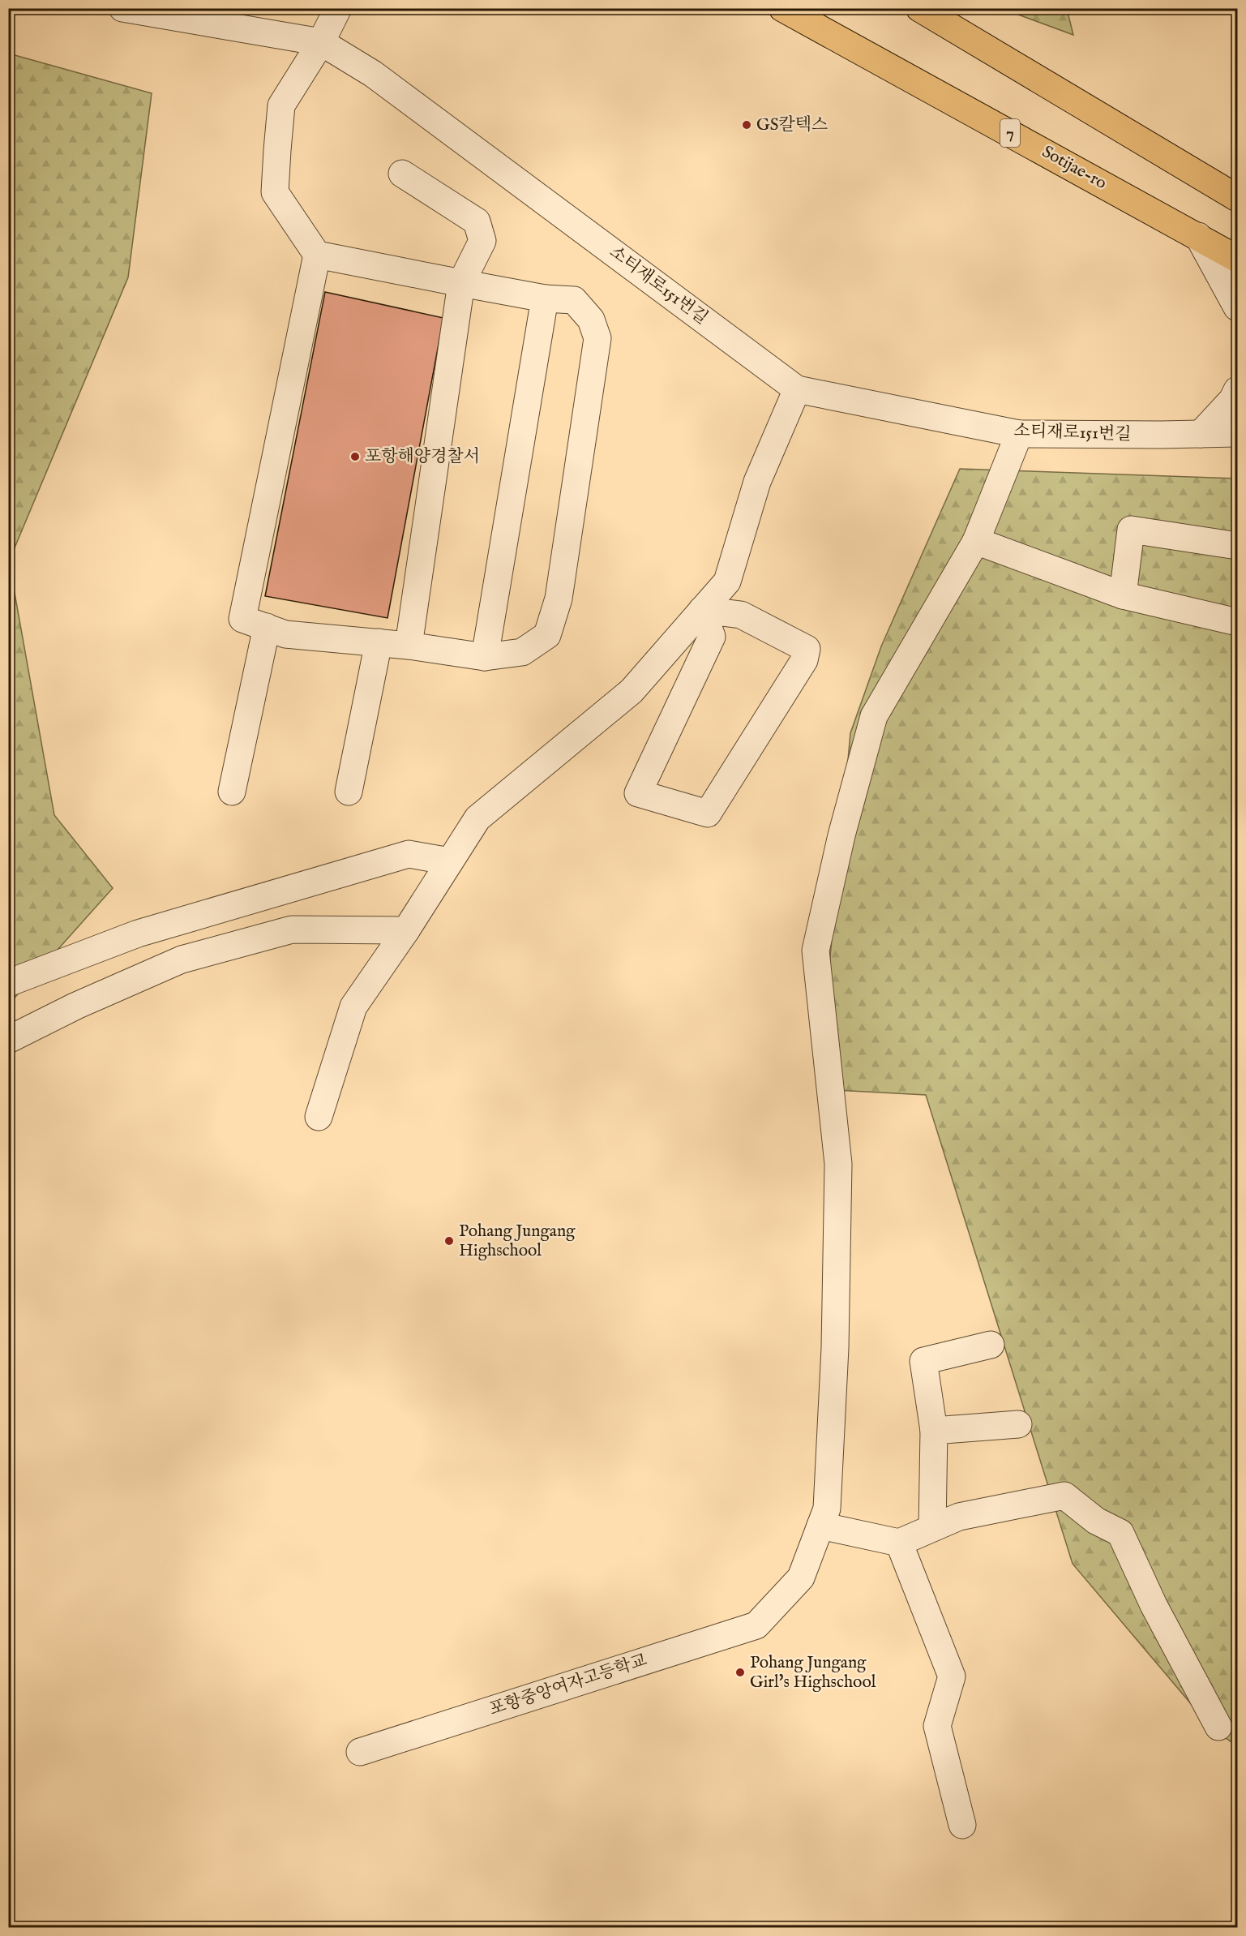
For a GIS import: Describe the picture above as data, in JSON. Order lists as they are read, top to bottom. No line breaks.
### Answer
{"streets":{"main road":["7","Sotijae-ro"],"lane":["소티재로151번길","포항중앙여자고등학교"]},"crossings":[["소티재로151번길","포항중앙여자고등학교"]],"places":["GS칼텍스","포항해양경찰서","Pohang Jungang Highschool","Pohang Jungang Girl's Highschool"]}
